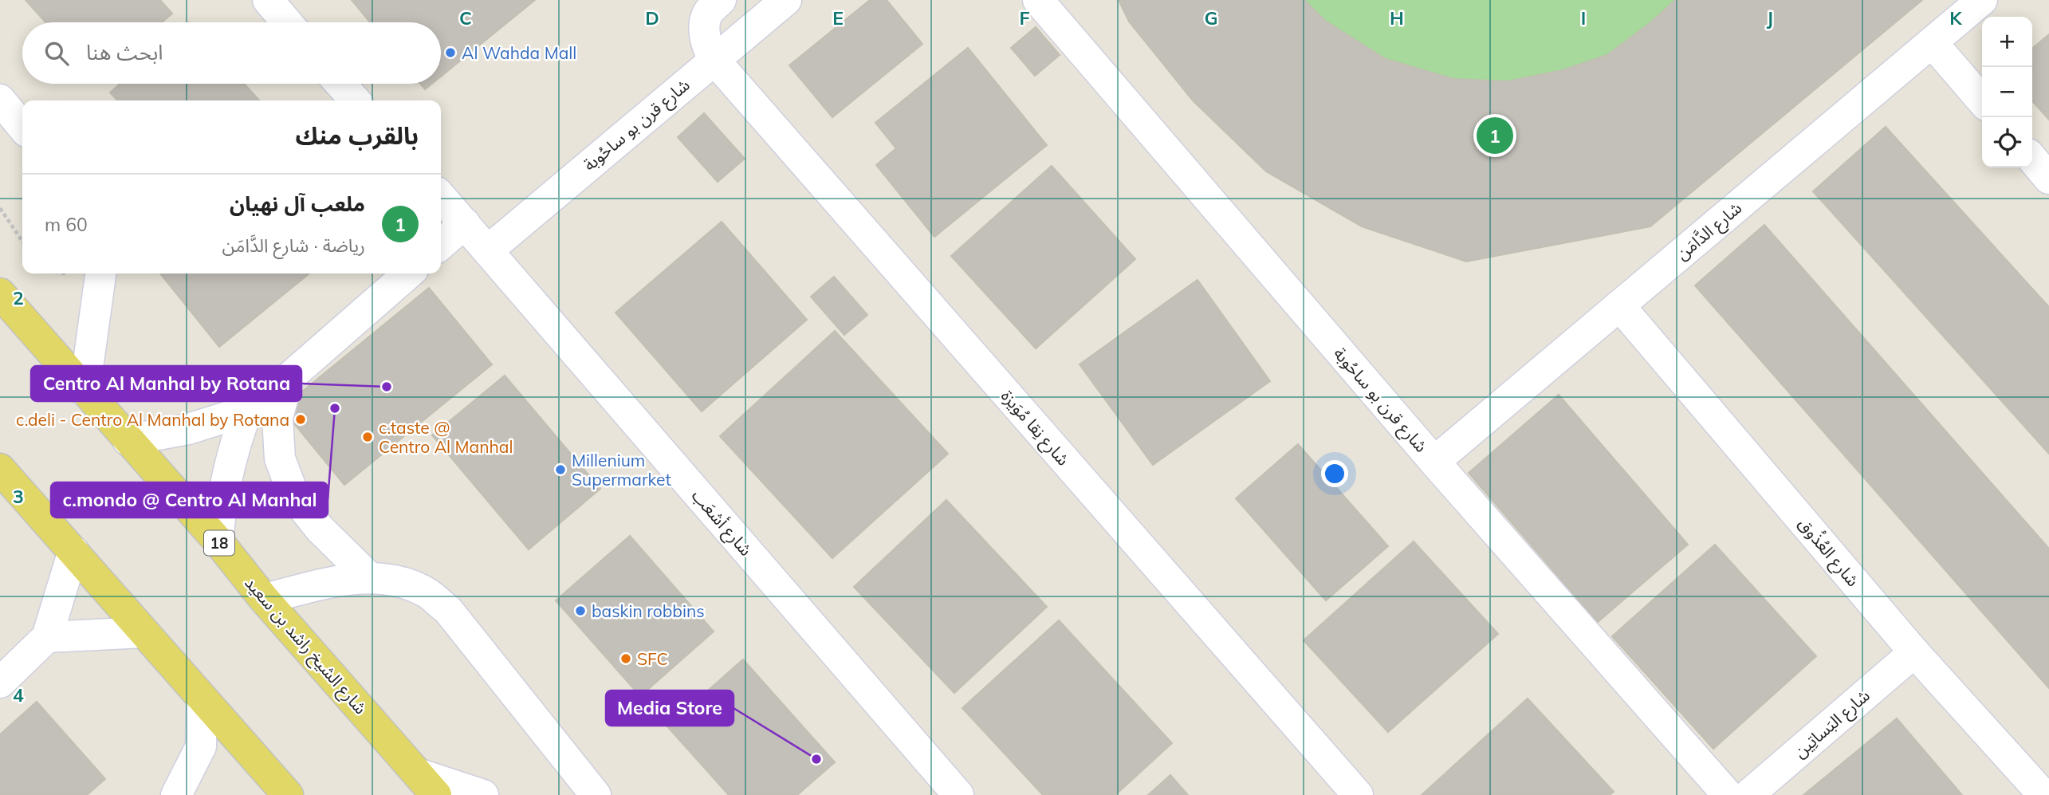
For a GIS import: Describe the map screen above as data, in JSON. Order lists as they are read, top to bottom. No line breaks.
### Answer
{"streets":{"main road":["18","شارع الشيخ راشد بن سعيد"],"street":["شارع قرن بو ساحُوبة","شارع الدَّامَن","شارع نِقا مُوَيزة","شارع أشعَب","شارع العُذُوق","شارع البَساتِين"]},"crossings":[["شارع قرن بو ساحُوبة","شارع الدَّامَن"],["شارع قرن بو ساحُوبة","شارع نِقا مُوَيزة"],["شارع قرن بو ساحُوبة","شارع أشعَب"],["شارع الدَّامَن","شارع العُذُوق"],["شارع العُذُوق","شارع البَساتِين"]],"places":["Al Wahda Mall","Centro Al Manhal by Rotana","c.mondo @ Centro Al Manhal","c.deli - Centro Al Manhal by Rotana","c.taste @ Centro Al Manhal","Millenium Supermarket","baskin robbins","SFC","Media Store"],"page":{"map_buttons":["+","−"],"search":"ابحث هنا","heading":"بالقرب منك","pins":"1","list":[{"mark":"1","name":"ملعب آل نهيان","note":"رياضة · شارع الدَّامَن","value":"60 m"}]},"grid":{"columns":["C","D","E","F","G","H","I","J","K"],"rows":["2","3","4"]}}
